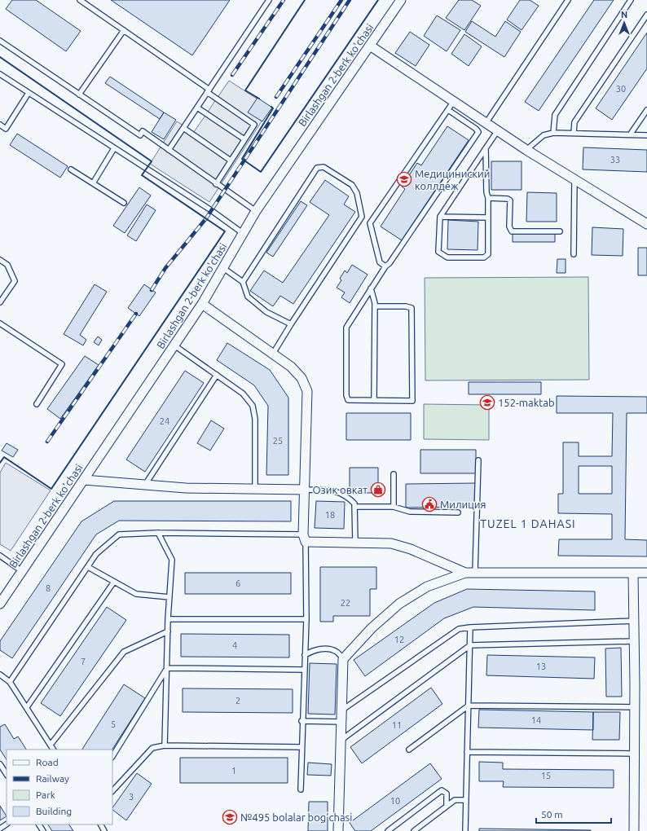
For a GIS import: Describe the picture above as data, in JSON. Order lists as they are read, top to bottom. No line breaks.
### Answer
{"streets":{"street":["Birlashgan 2-berk ko'chasi"]},"districts":["TUZEL 1 DAHASI"],"places":{"school or university":["Медициниский коллдеж","152-maktab","№495 bolalar bog'chasi"],"shop":["Озик овкат"],"public building":["Милиция"]},"house_numbers":["30","33","24","25","18","6","8","22","12","4","7","13","2","14","5","11","1","15","3","10"],"legend":["Road","Railway","Park","Building"],"scale_bar":"50 m","north":"top"}
